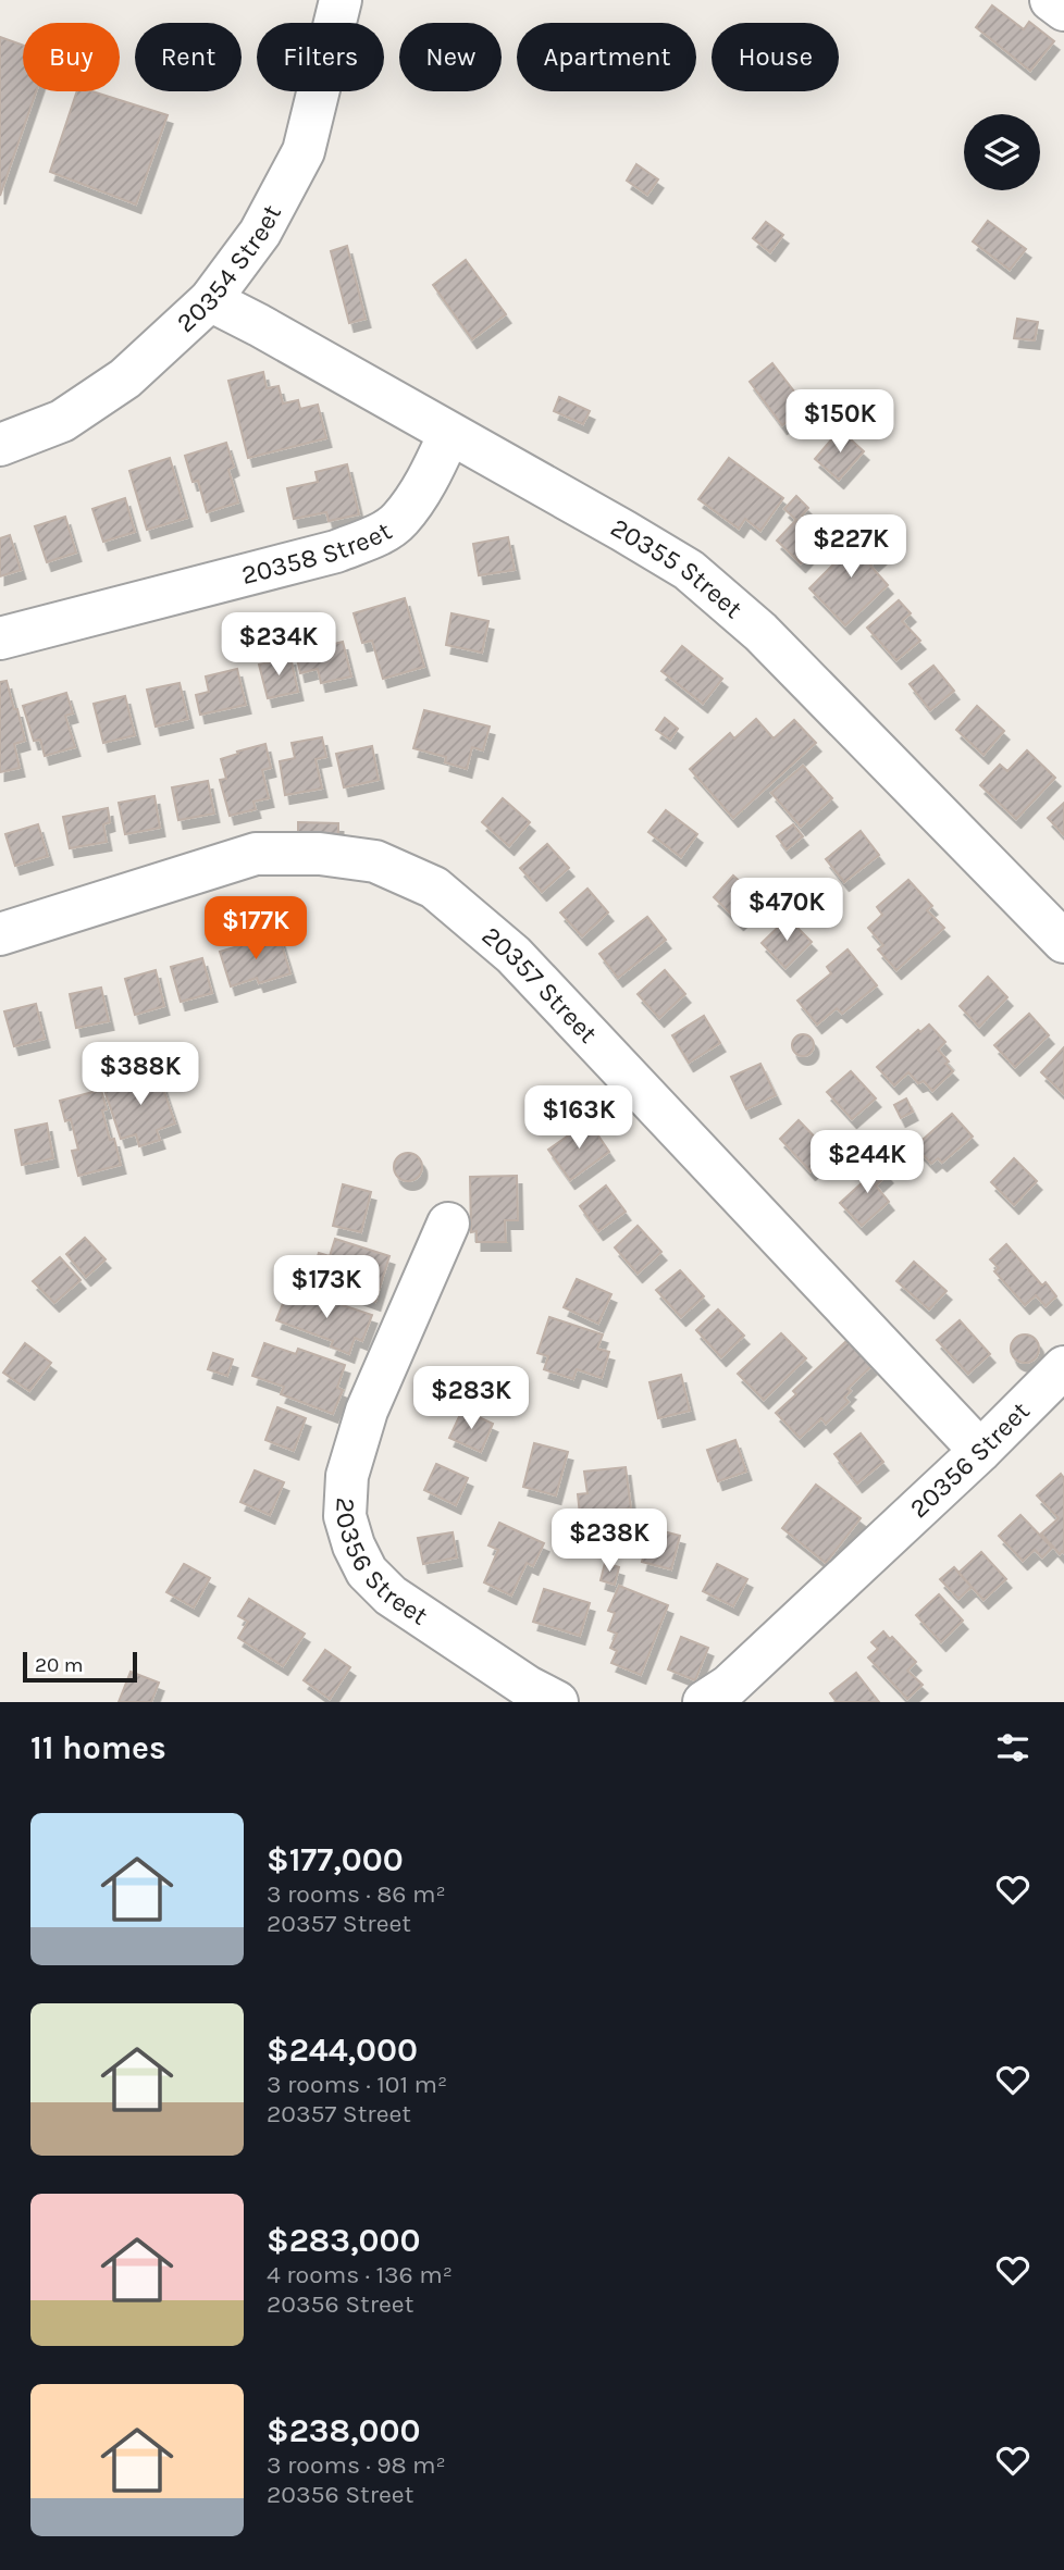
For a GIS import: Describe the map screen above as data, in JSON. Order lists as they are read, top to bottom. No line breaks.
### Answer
{"streets":{"street":["20354 Street","20358 Street","20355 Street","20357 Street","20356 Street"]},"crossings":[["20354 Street","20355 Street"],["20358 Street","20355 Street"],["20357 Street","20356 Street"]],"scale_bar":"20 m","page":{"chip":["Buy","Rent","Filters","New","Apartment","House"],"price":["$150K","$227K","$234K","$470K","$177K","$388K","$163K","$244K","$173K","$283K","$238K"],"scale":"20 m","heading":"11 homes","list":[{"name":"$177,000","note":"3 rooms · 86 m² · 20357 Street"},{"name":"$244,000","note":"3 rooms · 101 m² · 20357 Street"},{"name":"$283,000","note":"4 rooms · 136 m² · 20356 Street"},{"name":"$238,000","note":"3 rooms · 98 m² · 20356 Street"}]}}
